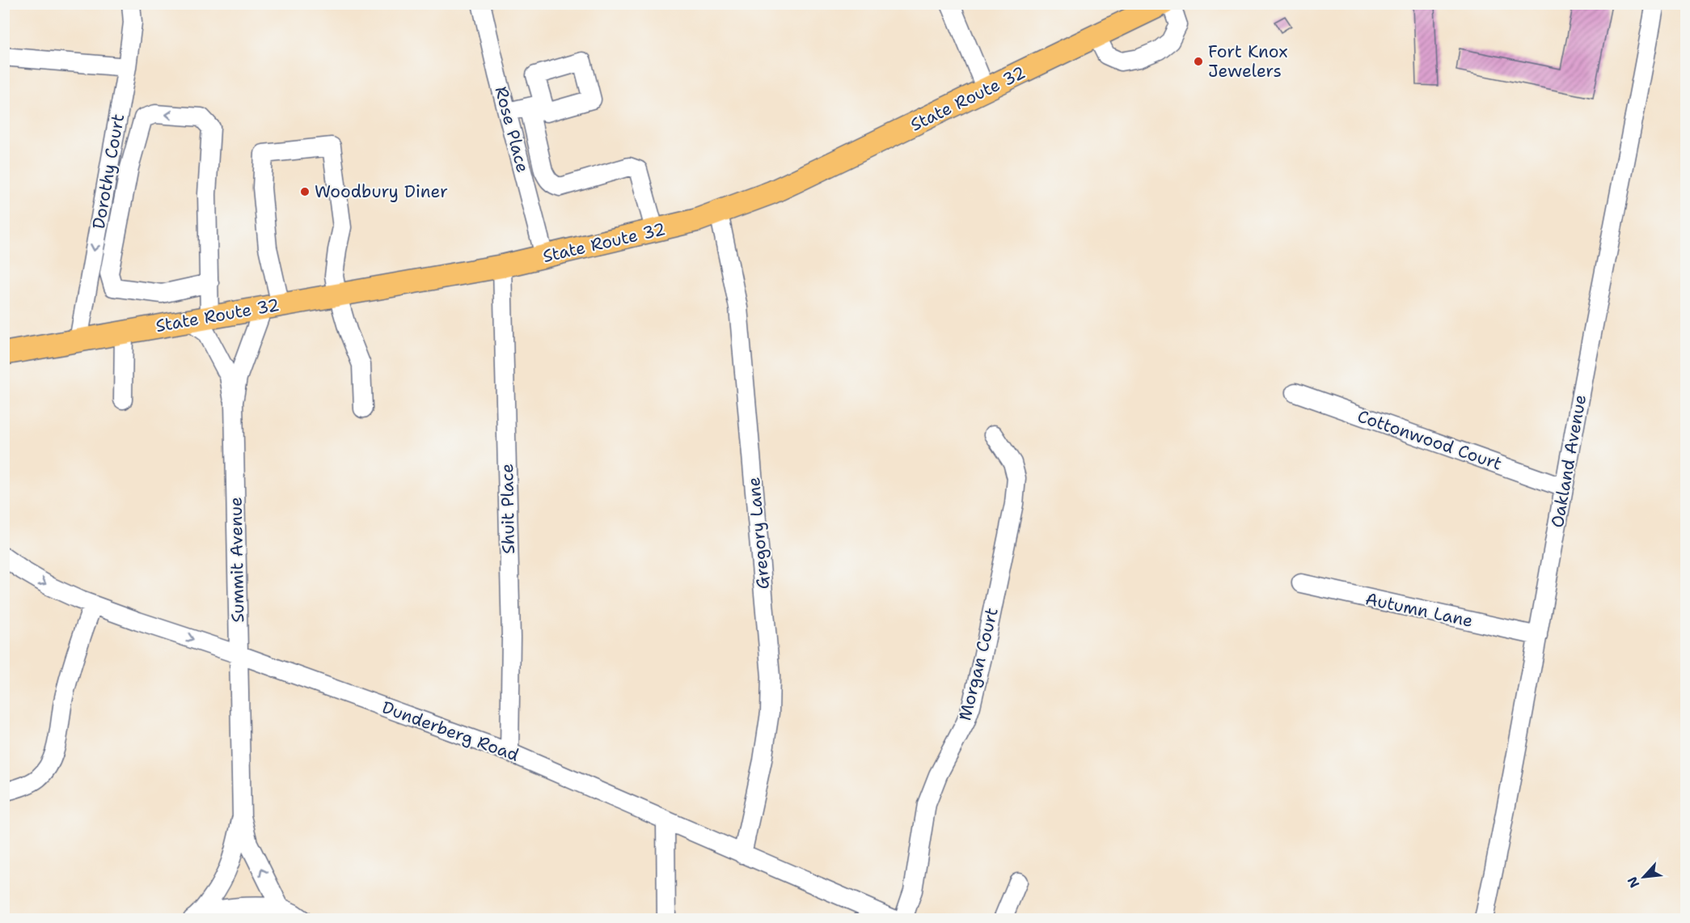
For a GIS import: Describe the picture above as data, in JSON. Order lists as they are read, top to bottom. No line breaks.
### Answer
{"streets":{"main road":["State Route 32"],"street":["Rose Place","Dorothy Court","Cottonwood Court","Oakland Avenue","Shuit Place","Gregory Lane","Summit Avenue","Autumn Lane","Morgan Court","Dunderberg Road"]},"crossings":[["State Route 32","Rose Place"],["State Route 32","Dorothy Court"],["State Route 32","Shuit Place"],["State Route 32","Gregory Lane"],["State Route 32","Summit Avenue"],["Cottonwood Court","Oakland Avenue"],["Oakland Avenue","Autumn Lane"],["Shuit Place","Dunderberg Road"],["Gregory Lane","Dunderberg Road"],["Summit Avenue","Dunderberg Road"]],"one_way":["Dorothy Court"],"places":["Fort Knox Jewelers","Woodbury Diner"],"north":"bottom left"}
